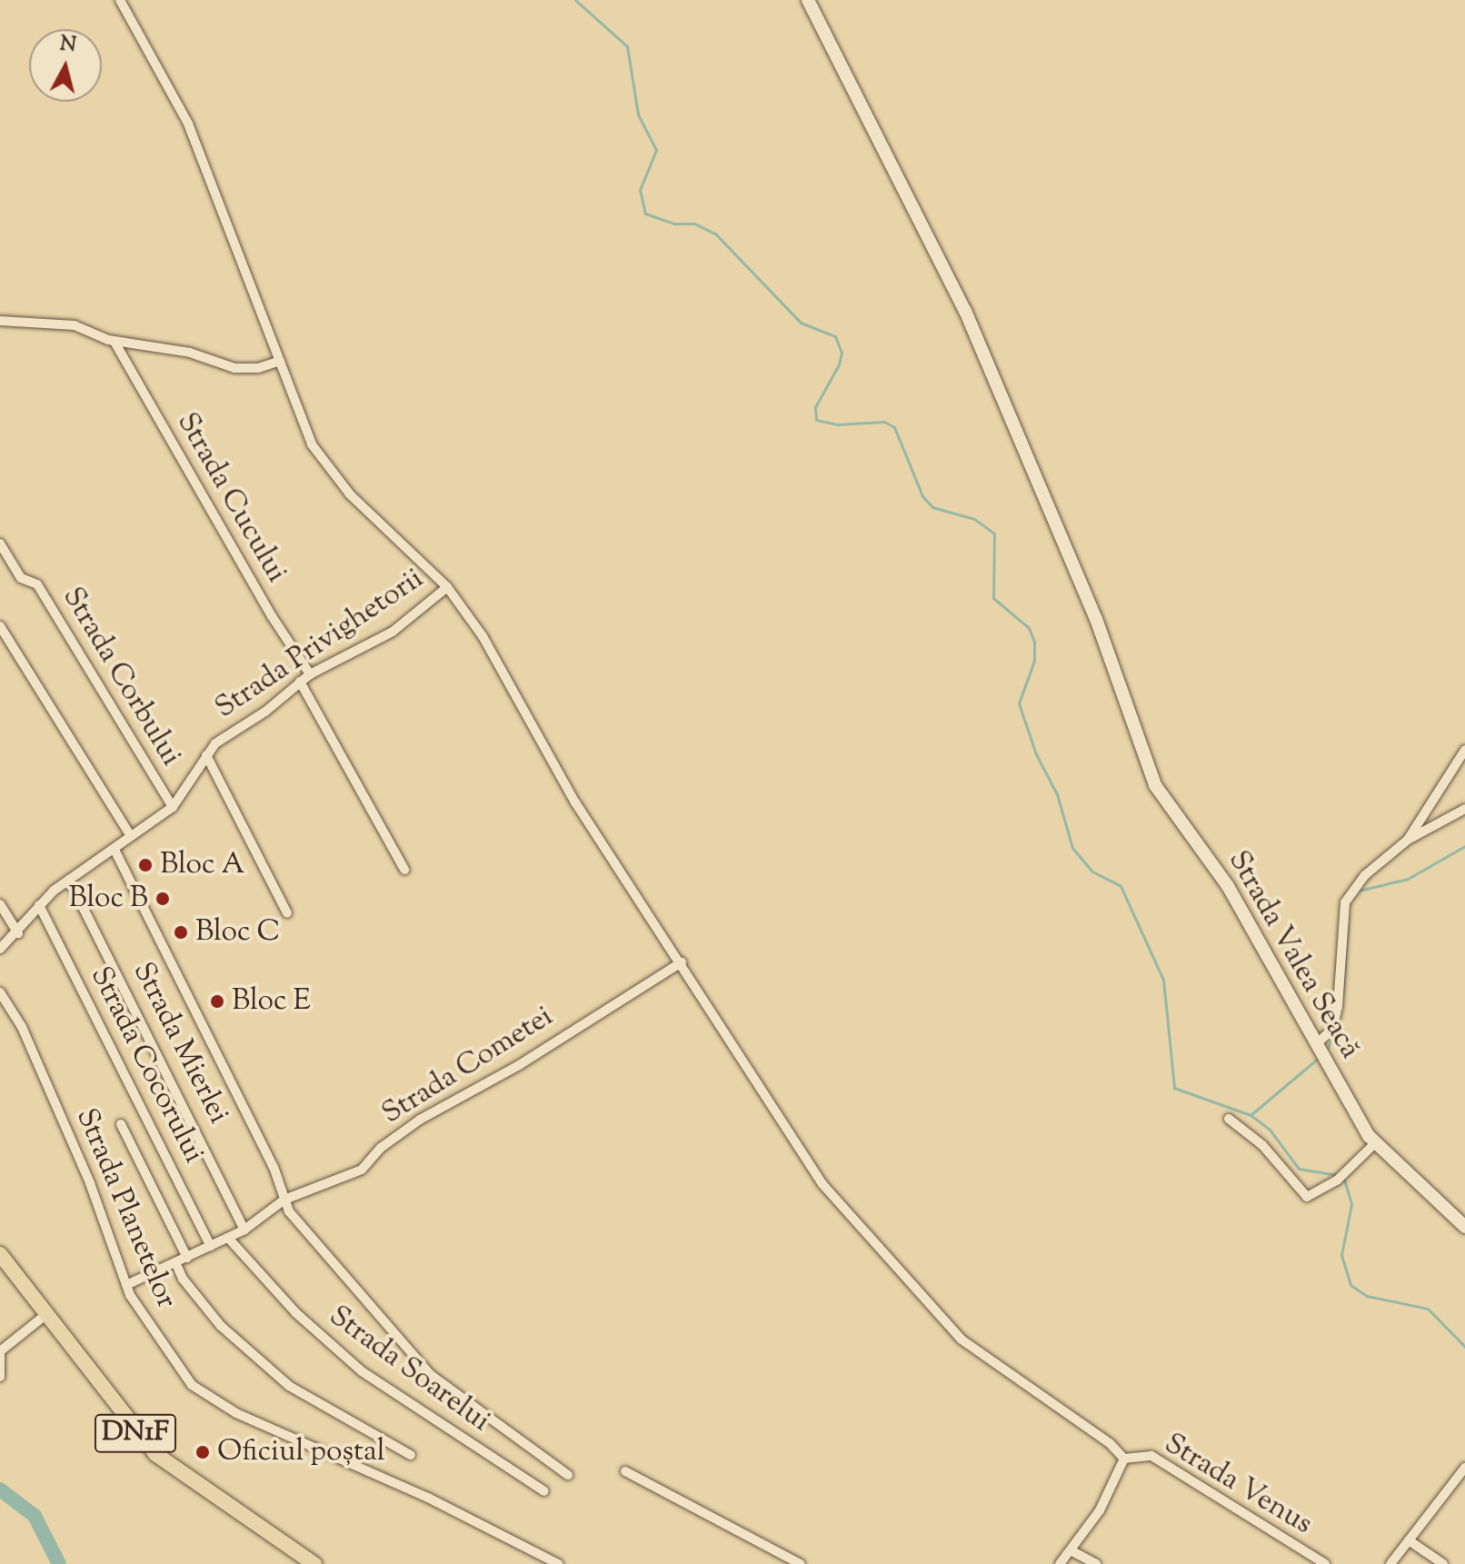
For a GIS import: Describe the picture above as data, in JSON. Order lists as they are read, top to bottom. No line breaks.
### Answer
{"streets":{"main road":["Strada Valea Seacă","DN1F"],"street":["Strada Cucului","Strada Privighetorii","Strada Corbului","Strada Mierlei","Strada Cocorului","Strada Cometei","Strada Planetelor","Strada Soarelui","Strada Venus"]},"crossings":[["Strada Cucului","Strada Privighetorii"],["Strada Privighetorii","Strada Corbului"],["Strada Privighetorii","Strada Mierlei"],["Strada Privighetorii","Strada Cocorului"],["Strada Mierlei","Strada Cometei"],["Strada Cocorului","Strada Cometei"],["Strada Cometei","Strada Planetelor"],["Strada Cometei","Strada Soarelui"]],"places":["Bloc A","Bloc B","Bloc C","Bloc E","Oficiul poștal"],"north":"top"}
